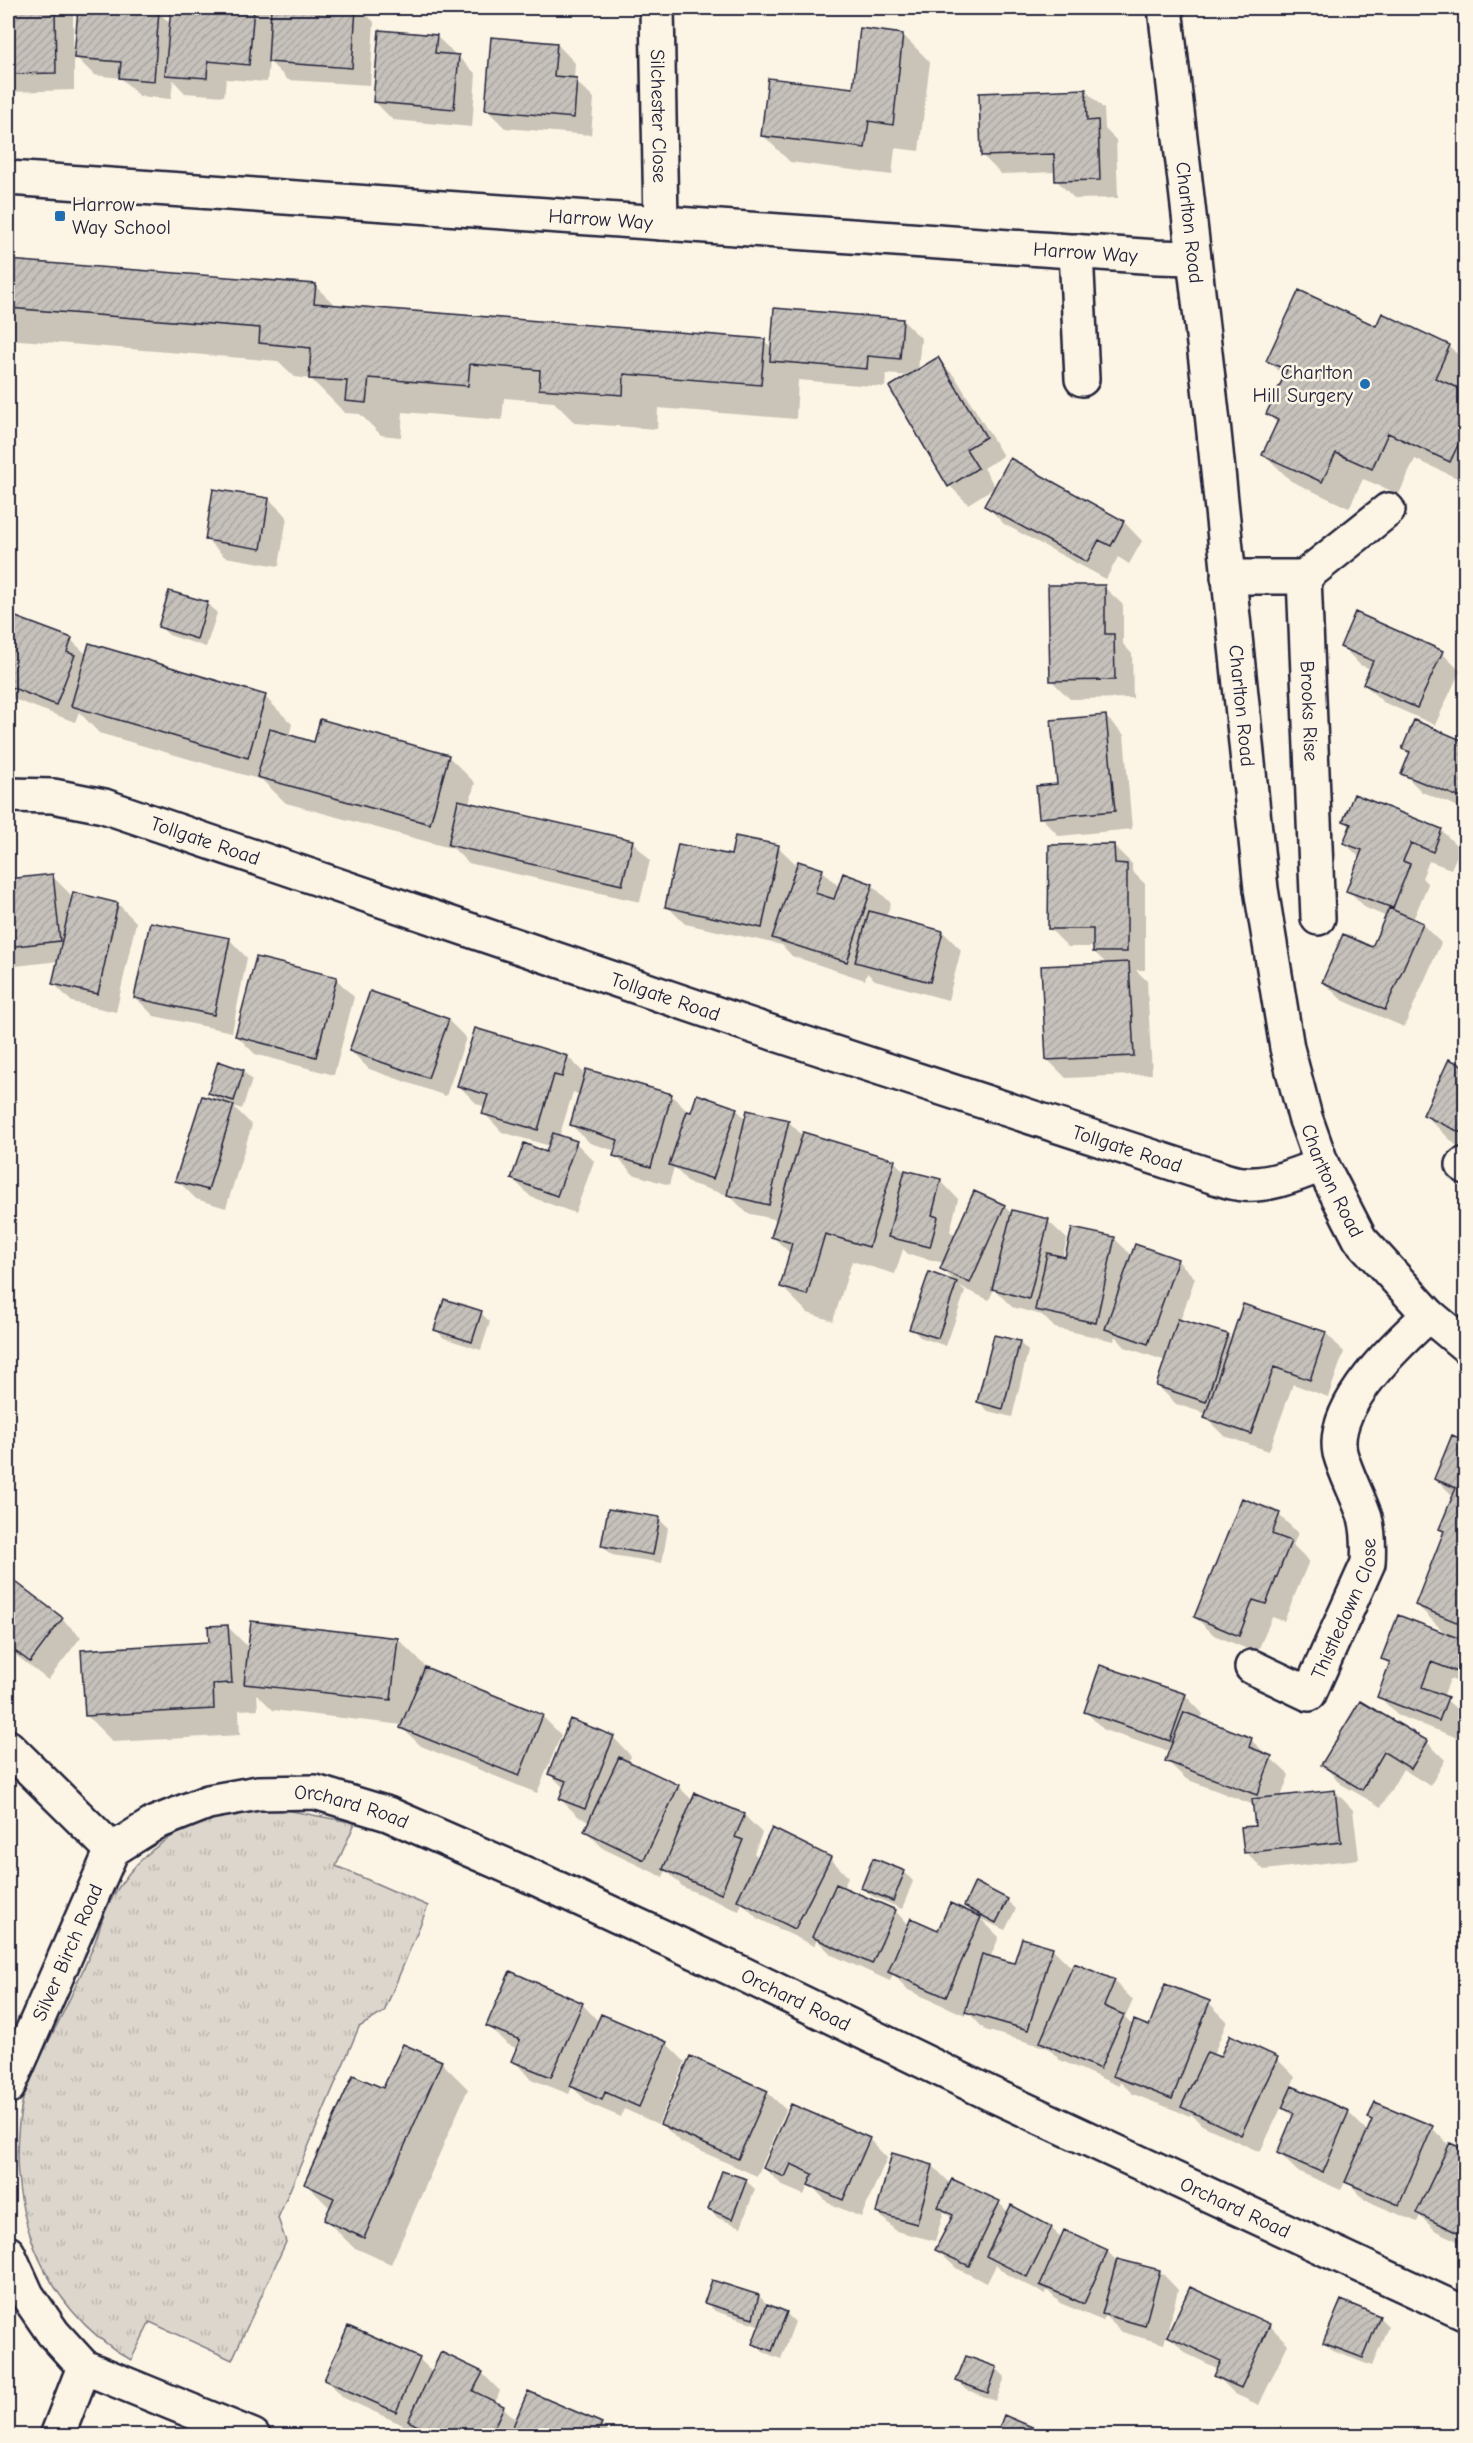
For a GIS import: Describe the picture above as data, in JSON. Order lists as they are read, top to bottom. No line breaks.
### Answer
{"streets":{"street":["Silchester Close","Harrow Way","Charlton Road","Brooks Rise","Tollgate Road","Thistledown Close","Orchard Road","Silver Birch Road"]},"crossings":[["Silchester Close","Harrow Way"],["Harrow Way","Charlton Road"],["Charlton Road","Tollgate Road"],["Charlton Road","Thistledown Close"],["Orchard Road","Silver Birch Road"]],"places":{"transit":["Harrow Way School"],"other":["Charlton Hill Surgery"]}}
